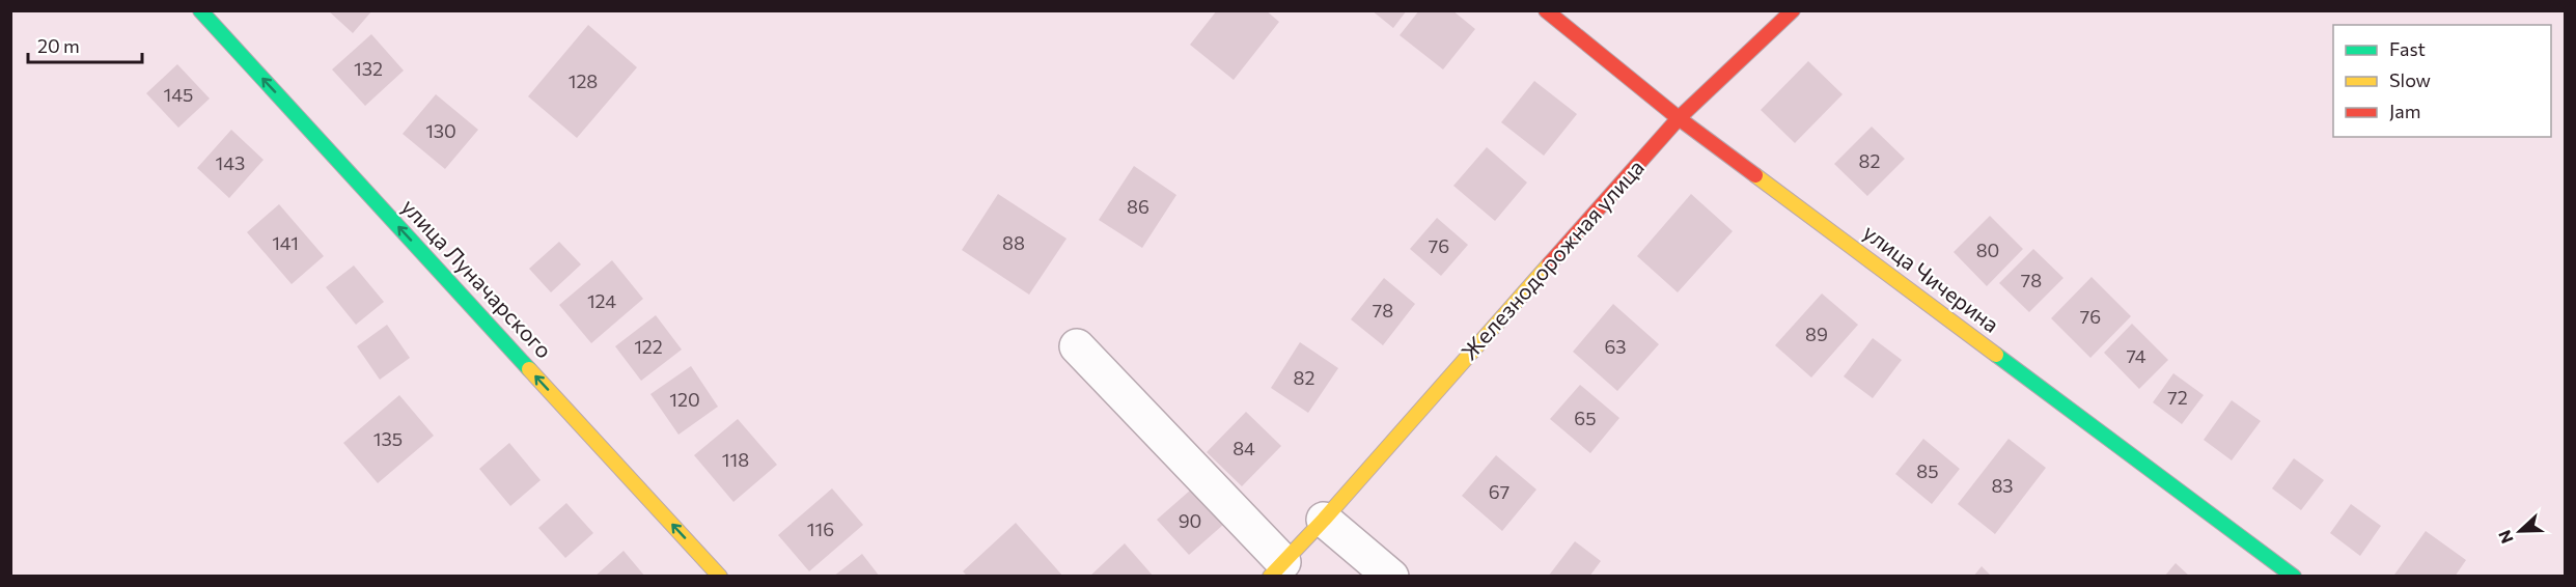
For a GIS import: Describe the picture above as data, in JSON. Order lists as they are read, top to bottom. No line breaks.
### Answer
{"streets":{"street":["Железнодорожная улица","улица Луначарского","улица Чичерина"]},"crossings":[["Железнодорожная улица","улица Чичерина"]],"one_way":["улица Луначарского"],"house_numbers":["132","128","145","130","82","143","86","141","88","76","80","78","124","78","76","89","122","63","74","82","72","120","65","135","84","118","85","83","67","90","116"],"legend":["Fast","Slow","Jam"],"scale_bar":"20 m","north":"left"}
